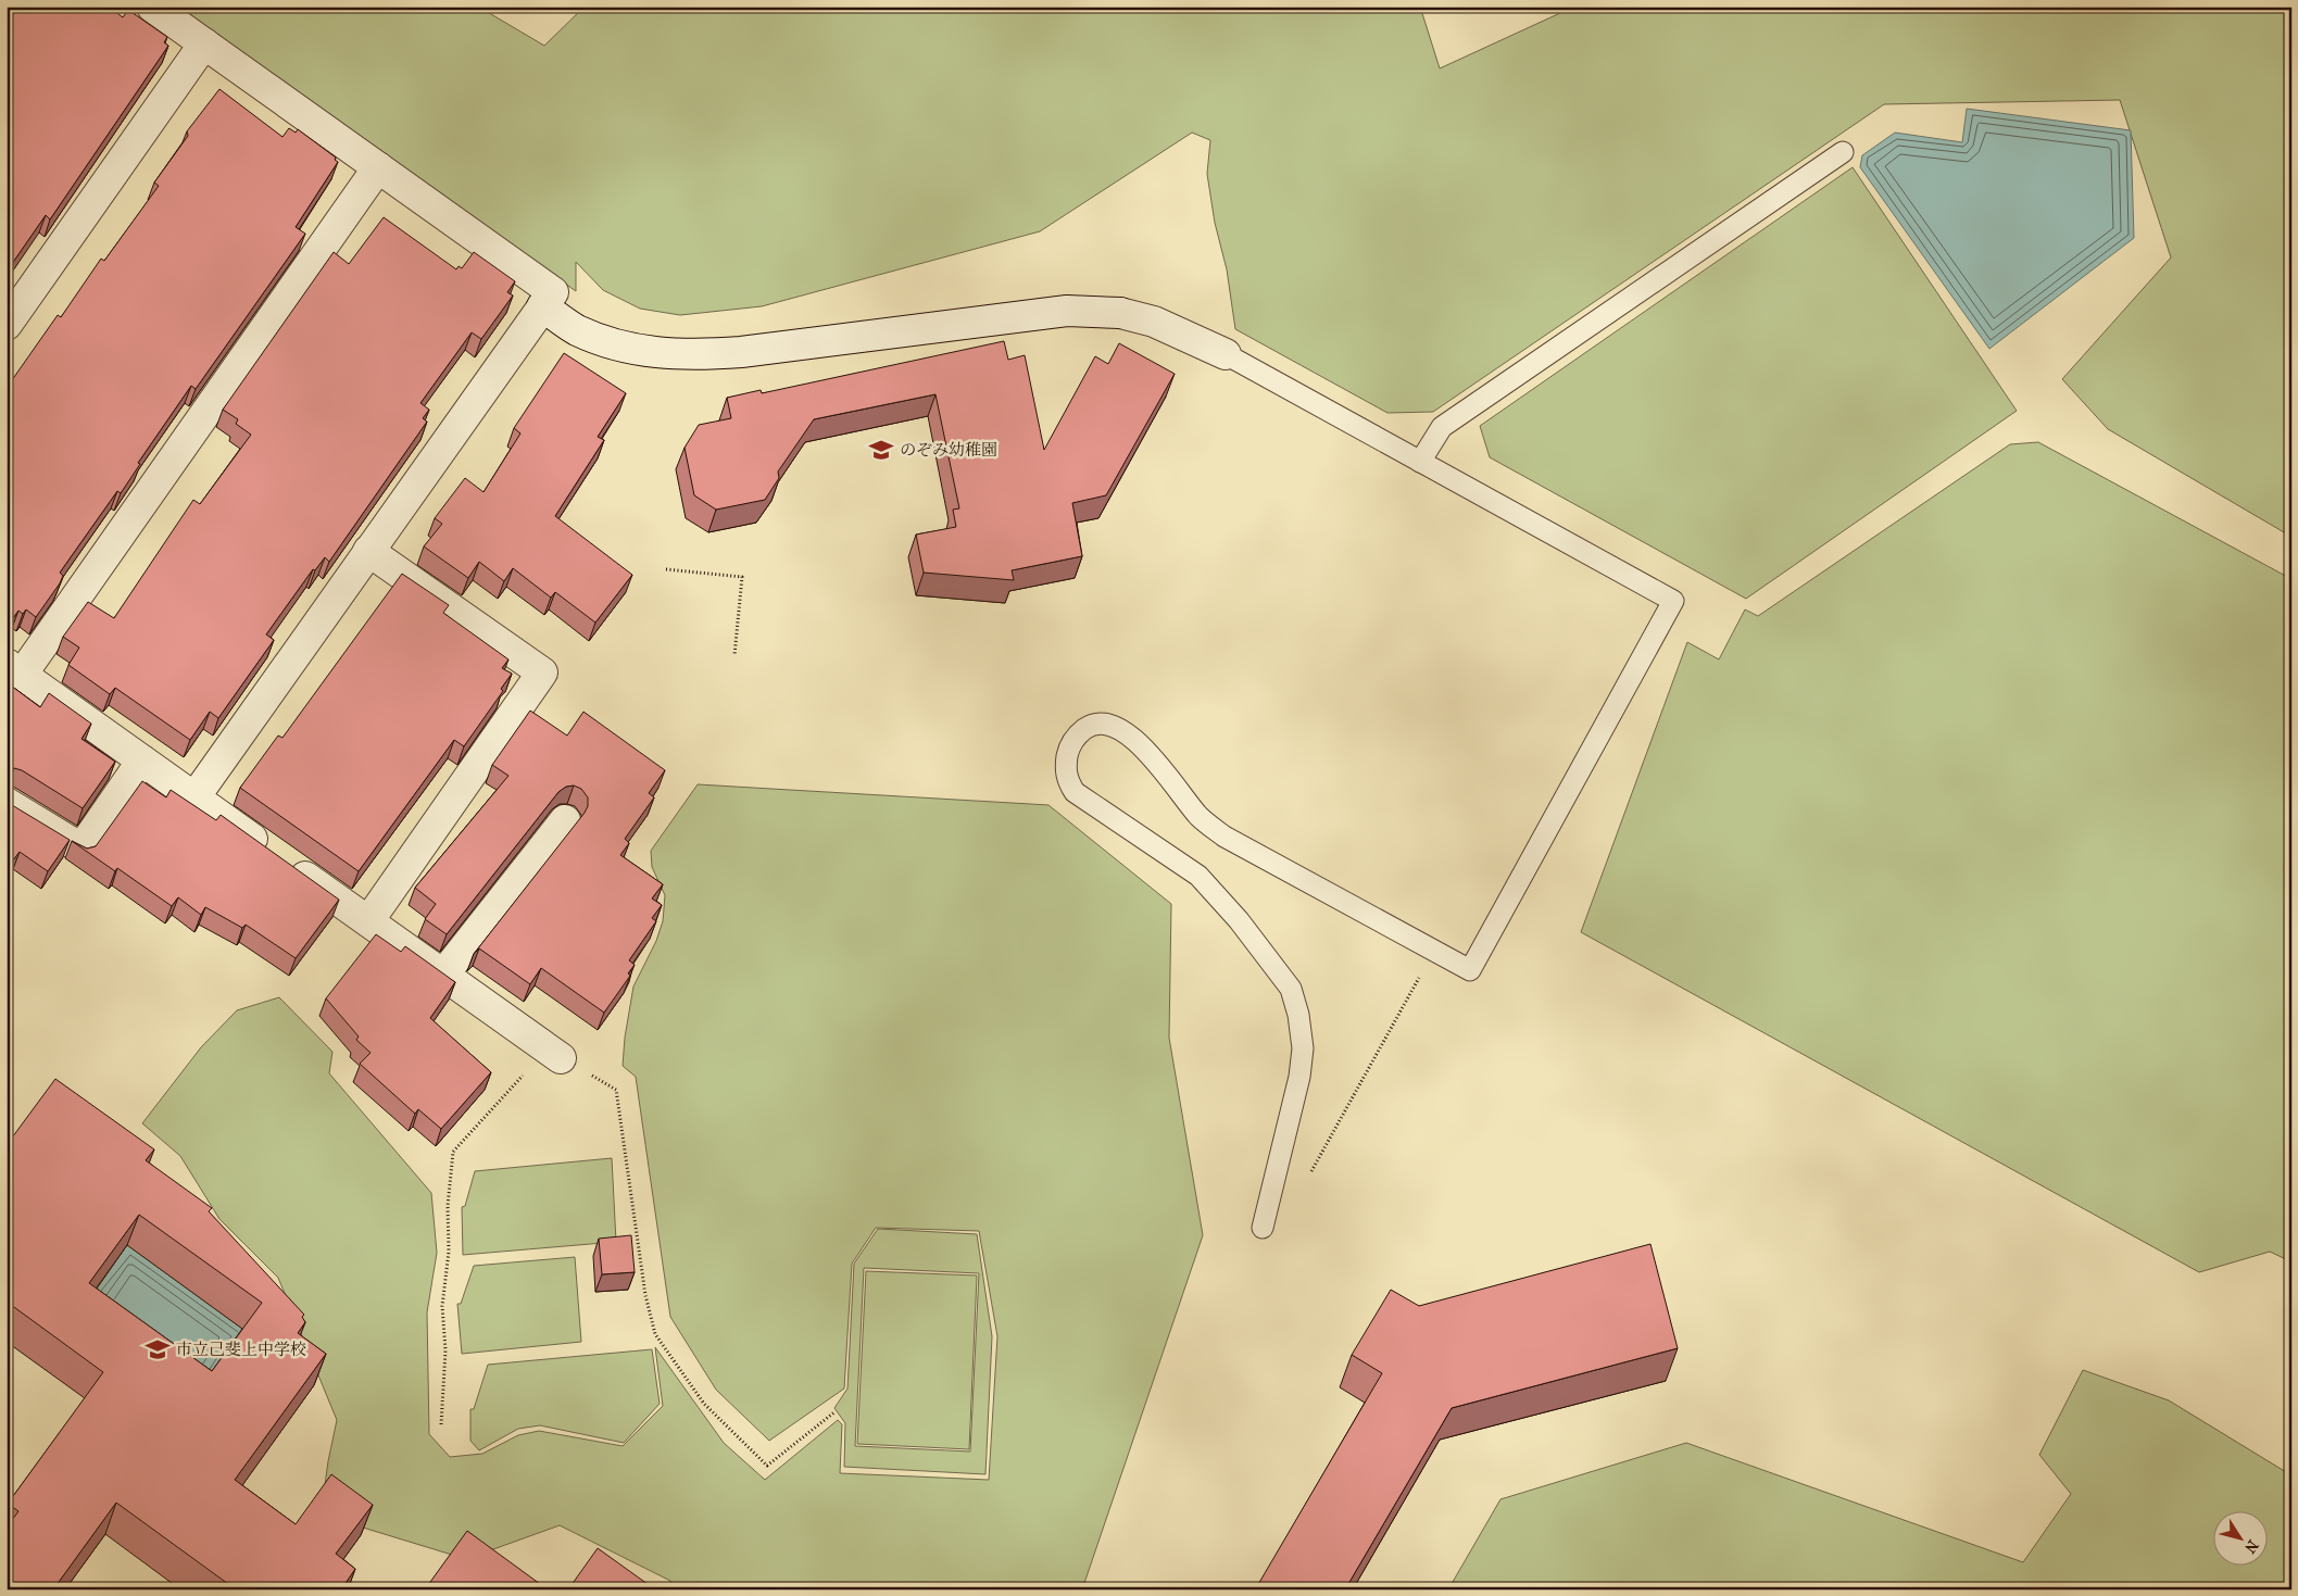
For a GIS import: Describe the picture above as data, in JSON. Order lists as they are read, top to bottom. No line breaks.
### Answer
{"places":{"school or university":["のぞみ幼稚園","市立己斐上中学校"]},"north":"bottom right"}
